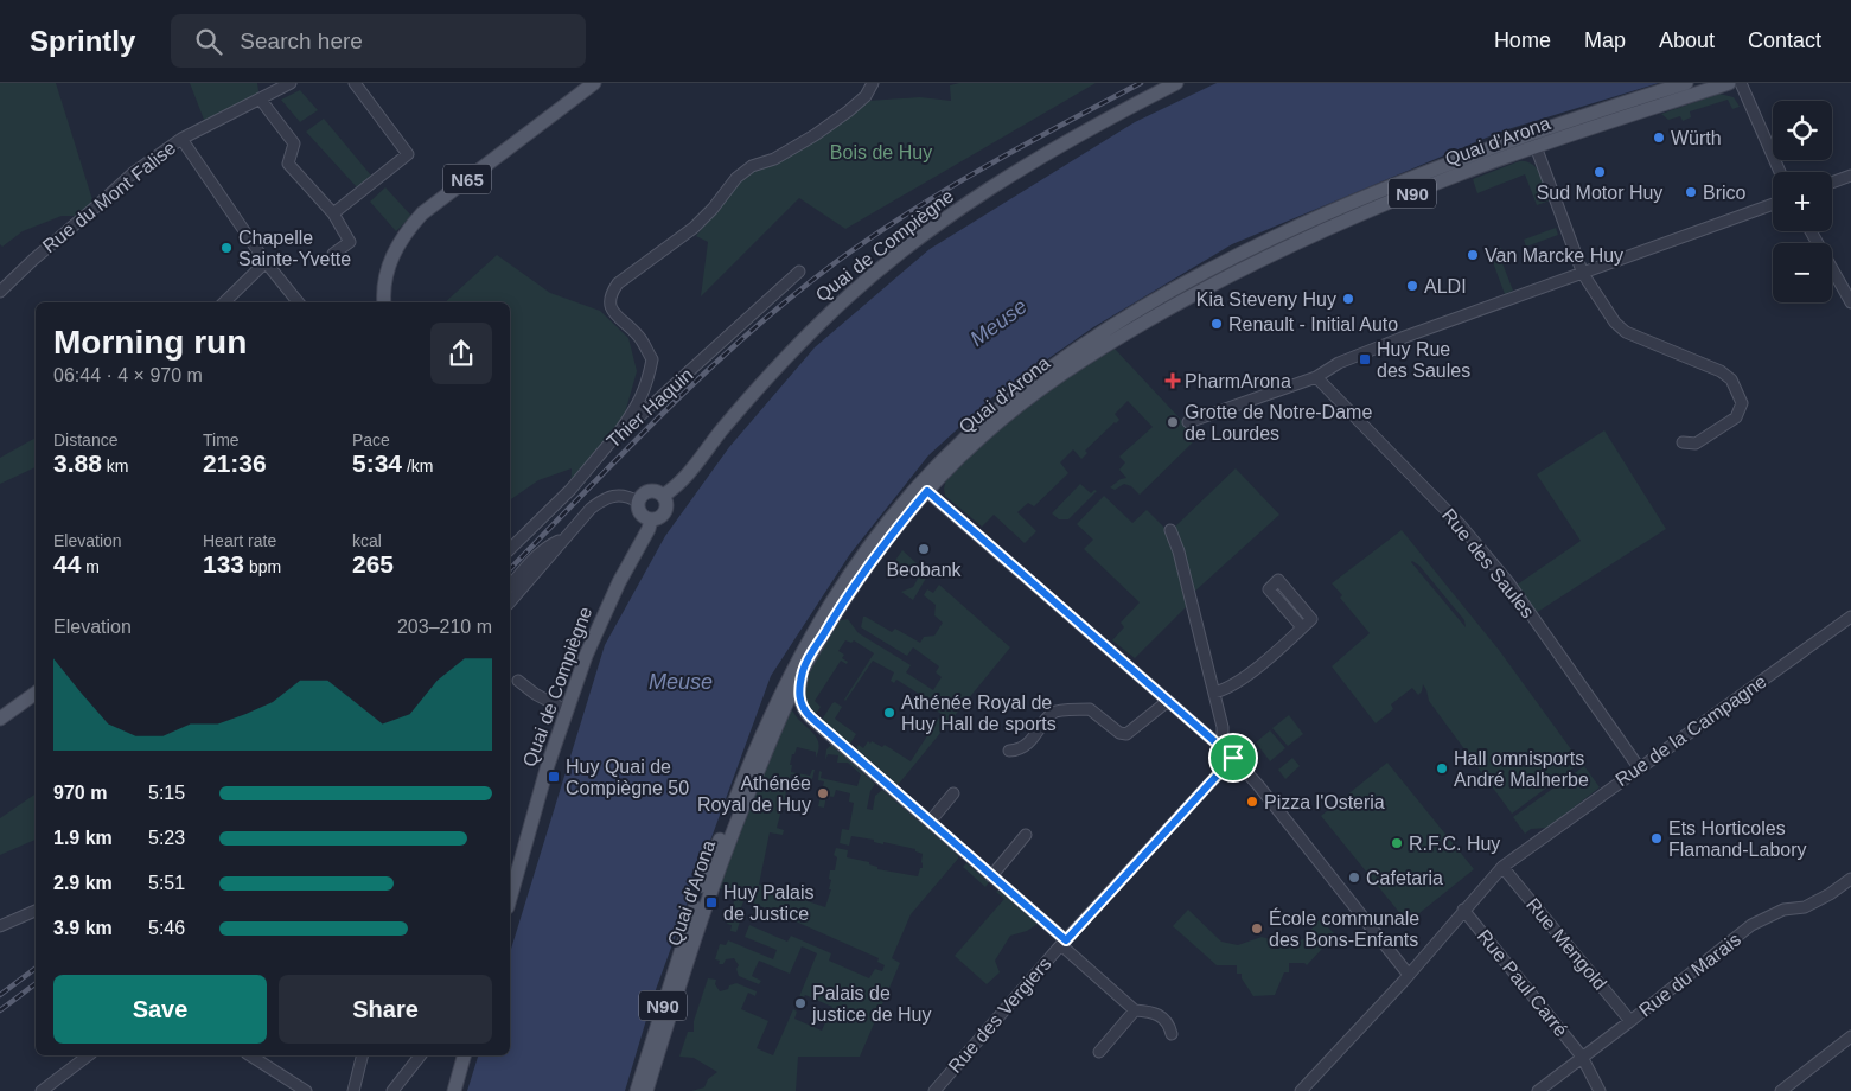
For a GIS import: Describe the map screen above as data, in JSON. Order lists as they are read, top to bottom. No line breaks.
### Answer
{"streets":{"main road":["Quai d'Arona","N65","N90","Quai de Compiègne"],"street":["Rue du Mont Falise","Thier Haquin","Rue des Saules","Rue de la Campagne","Rue Mengold","Rue du Marais","Rue Paul Carré","Rue des Vergiers"]},"crossings":[["Rue des Saules","Rue de la Campagne"],["Rue de la Campagne","Rue Mengold"],["Rue de la Campagne","Rue Paul Carré"],["Rue Mengold","Rue du Marais"],["Rue du Marais","Rue Paul Carré"]],"water":["Meuse"],"parks":["Bois de Huy"],"places":{"other":["Würth","Sud Motor Huy","Brico","Chapelle Sainte-Yvette","Van Marcke Huy","ALDI","Kia Steveny Huy","Renault - Initial Auto","Grotte de Notre-Dame de Lourdes","Beobank","Athénée Royal de Huy Hall de sports","Hall omnisports André Malherbe","Athénée Royal de Huy","Pizza l'Osteria","Ets Horticoles Flamand-Labory","R.F.C. Huy","Cafetaria","École communale des Bons-Enfants","Palais de justice de Huy"],"transit":["Huy Rue des Saules","Huy Quai de Compiègne 50","Huy Palais de Justice"],"health":["PharmArona"]},"page":{"header":"Sprintly","search":"Search here","nav":["Home","Map","About","Contact"],"map_buttons":["+","−"],"heading":["Morning run","06:44 · 4 × 970 m"],"stats":[["Distance","3.88 km"],["Time","21:36"],["Pace","5:34 /km"],["Elevation","44 m"],["Heart rate","133 bpm"],["kcal","265"]],"chart":["Elevation","203–210 m"],"list":[{"name":"970 m","note":"5:15"},{"name":"1.9 km","note":"5:23"},{"name":"2.9 km","note":"5:51"},{"name":"3.9 km","note":"5:46"}],"buttons":["Save","Share"]}}
